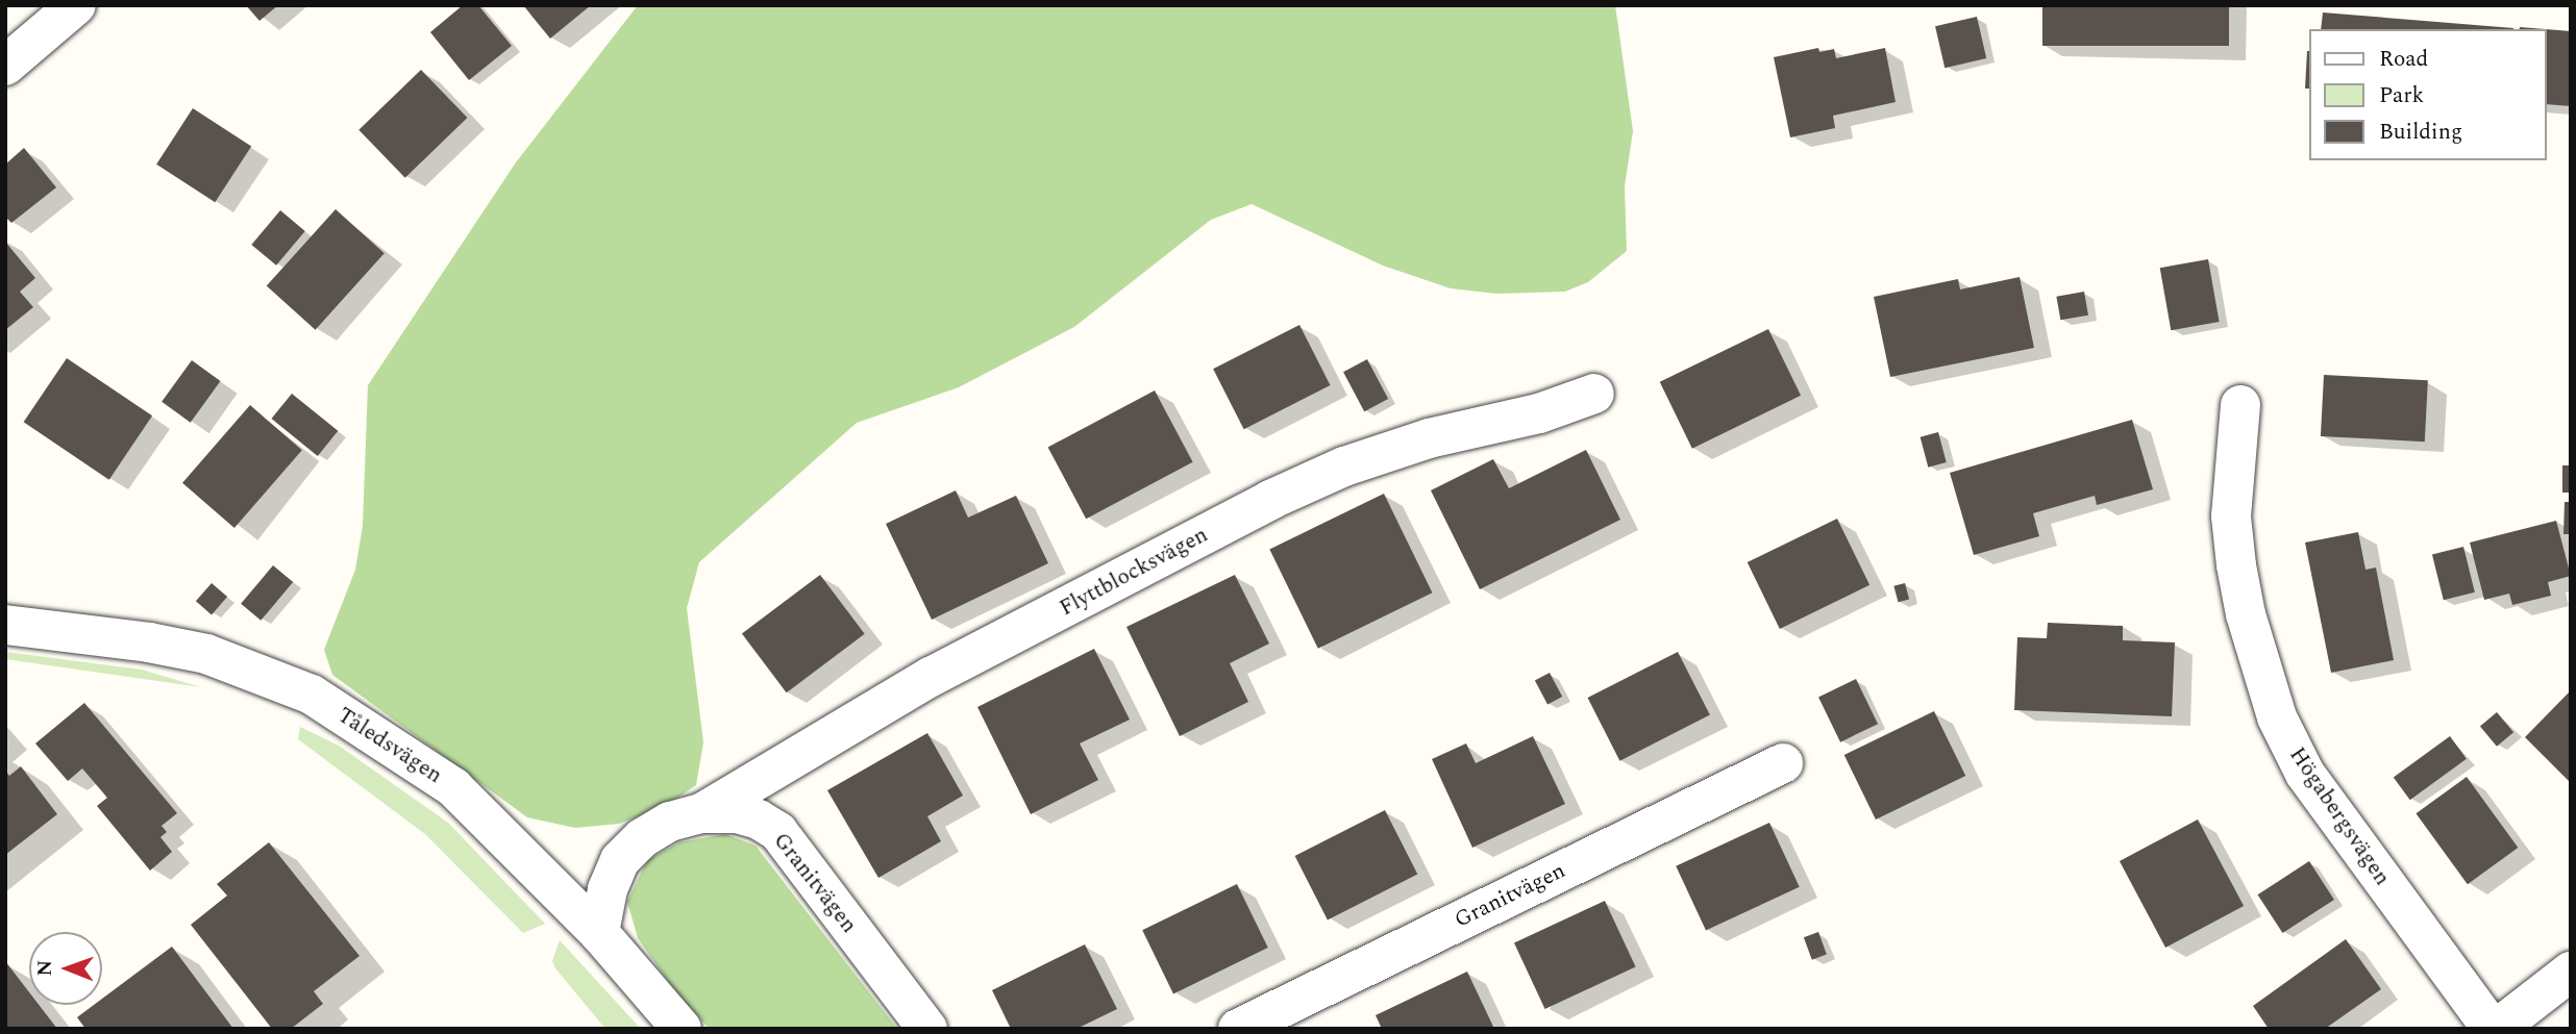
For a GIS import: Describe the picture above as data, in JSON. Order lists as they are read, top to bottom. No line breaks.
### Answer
{"streets":{"street":["Flyttblocksvägen","Tåledsvägen","Högabergsvägen","Granitvägen"]},"crossings":[["Flyttblocksvägen","Granitvägen"],["Tåledsvägen","Granitvägen"]],"legend":["Road","Park","Building"],"north":"left"}
